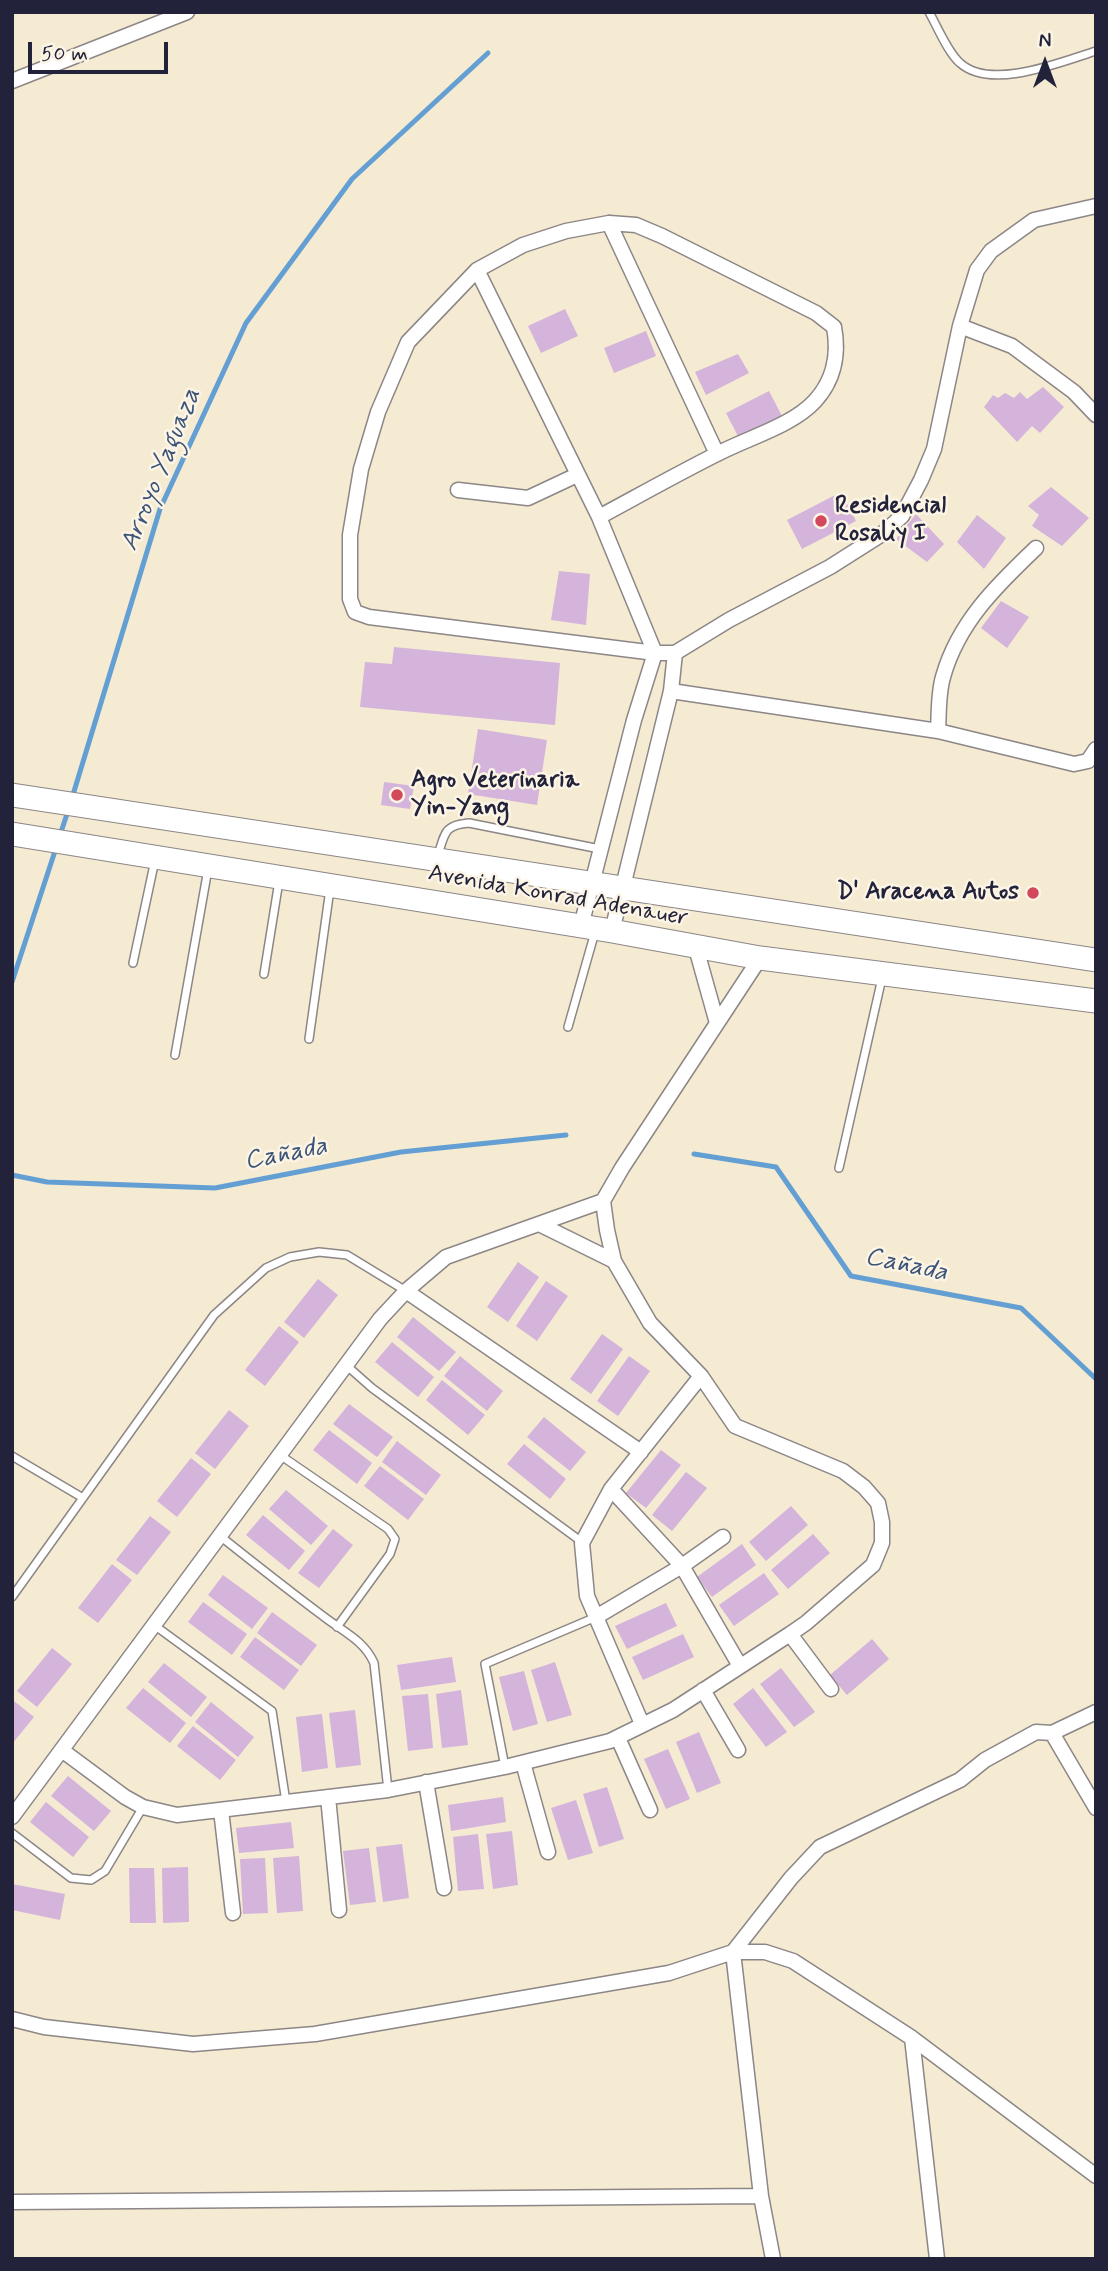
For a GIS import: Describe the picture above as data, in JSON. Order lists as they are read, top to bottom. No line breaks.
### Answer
{"streets":{"main road":["Avenida Konrad Adenauer"]},"water":["Arroyo Yaguaza","Cañada"],"places":["Residencial Rosaliy I","Agro Veterinaria Yin-Yang","D' Aracena Autos"],"scale_bar":"50 m","north":"top"}
